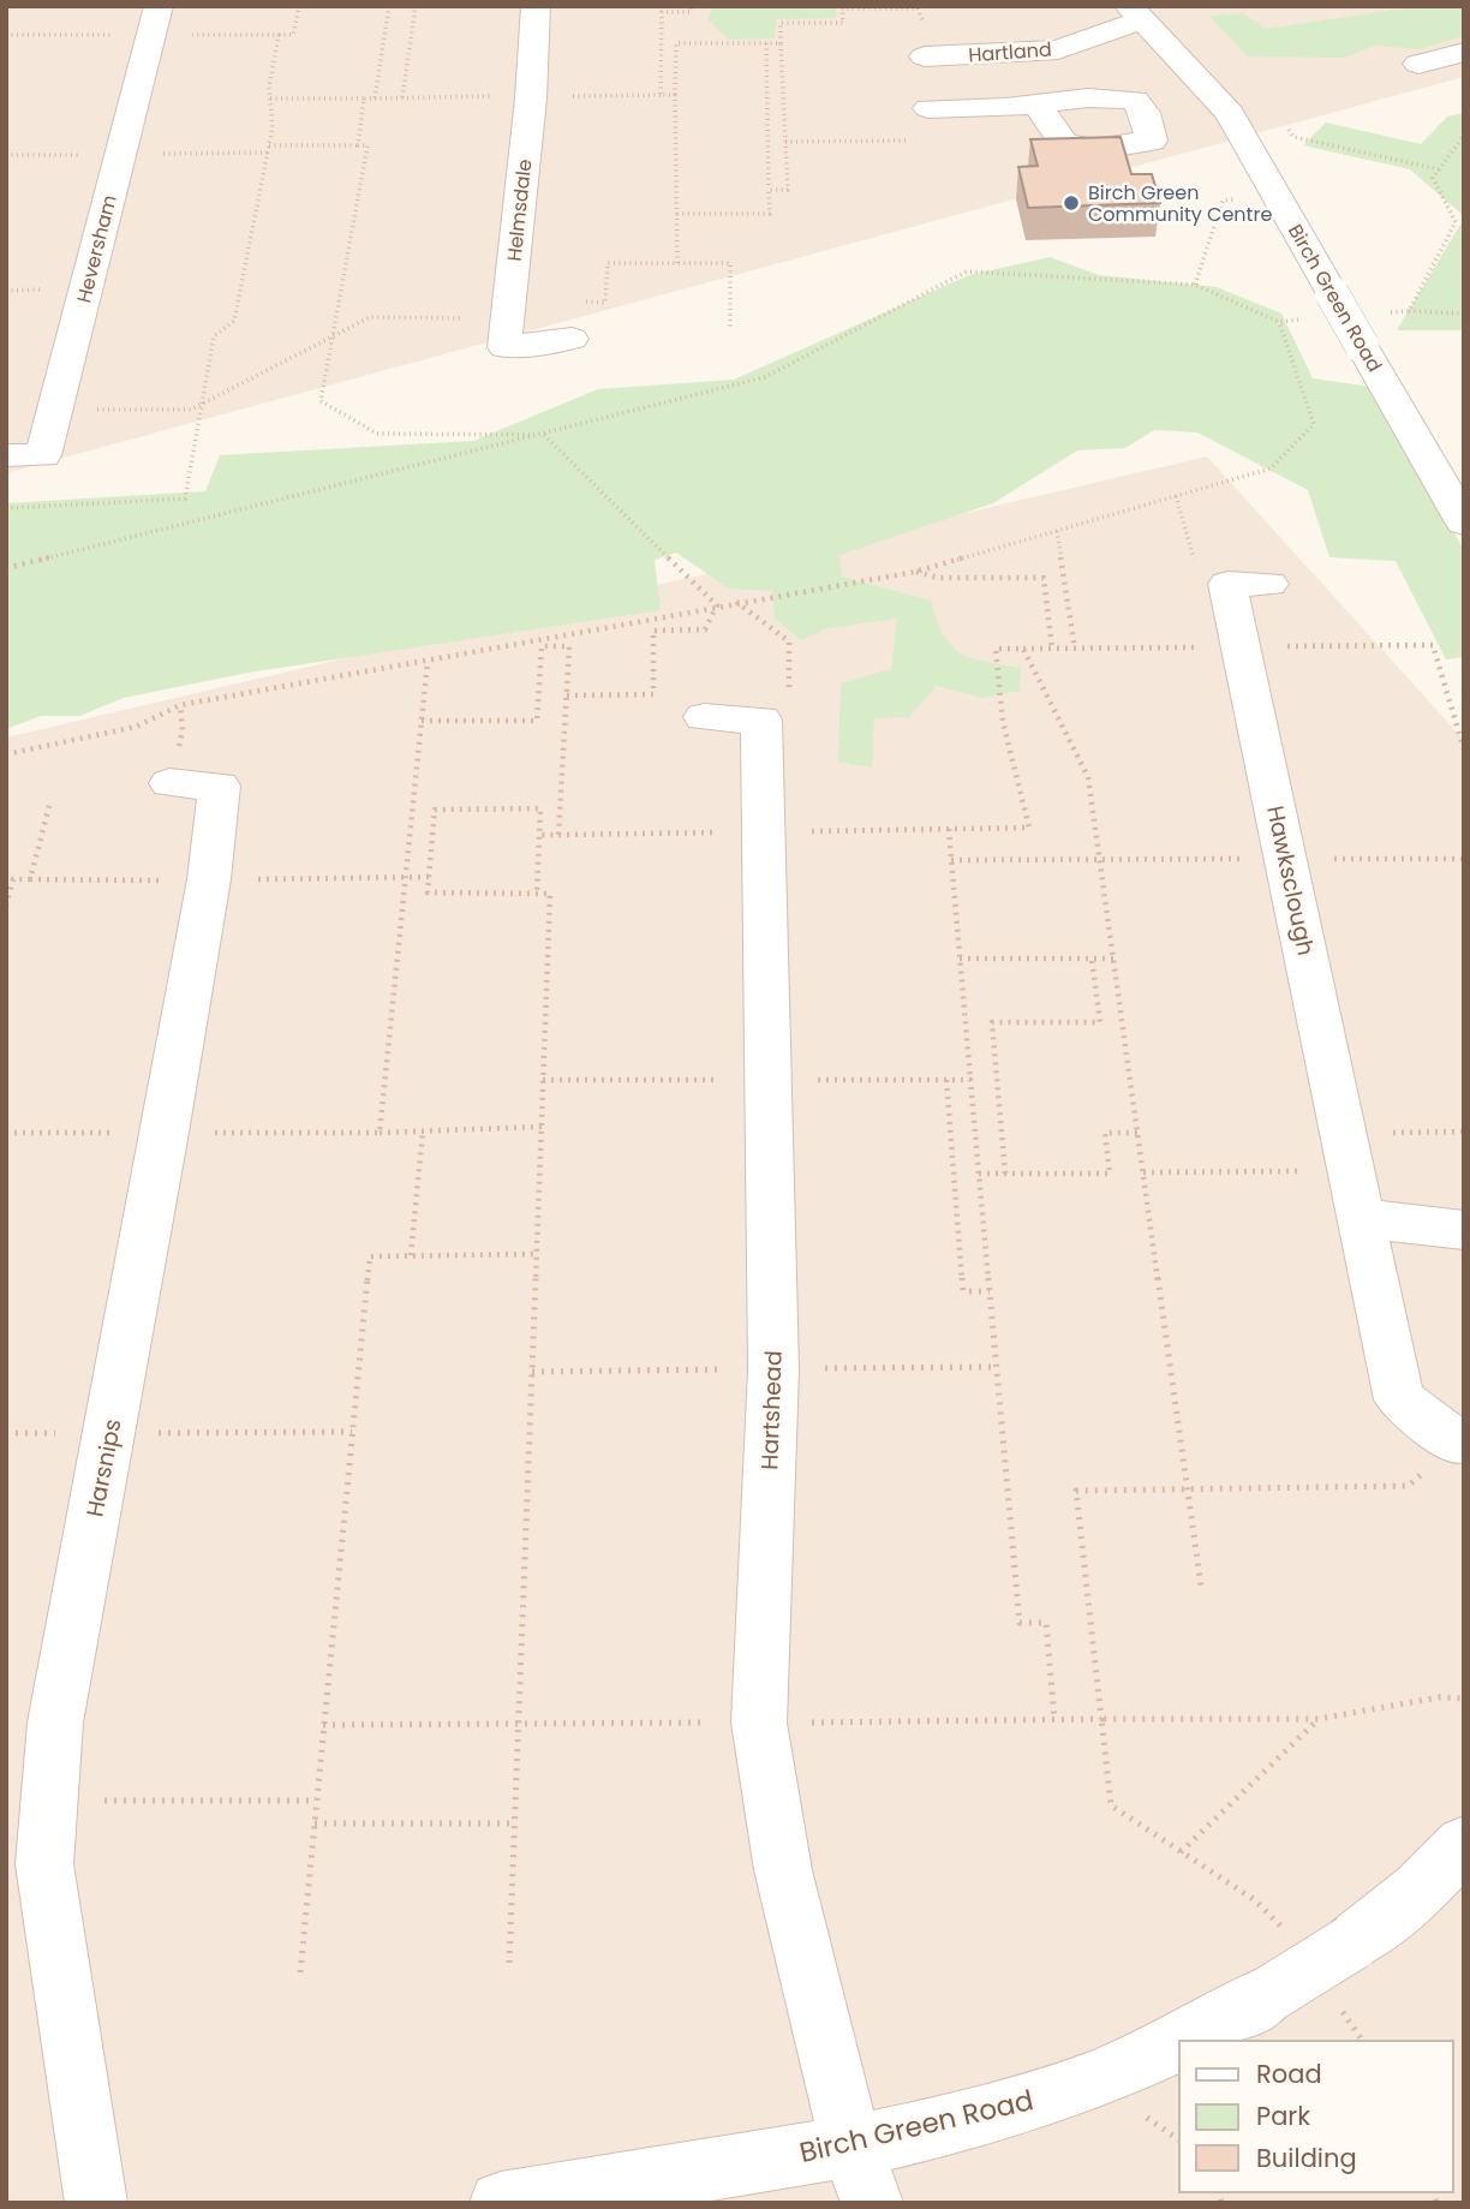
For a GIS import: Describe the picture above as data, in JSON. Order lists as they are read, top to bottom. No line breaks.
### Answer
{"streets":{"street":["Hartland","Helmsdale","Heversham","Birch Green Road","Hawksclough","Hartshead","Harsnips"]},"crossings":[["Hartland","Birch Green Road"],["Birch Green Road","Hartshead"]],"places":["Birch Green Community Centre"],"legend":["Road","Park","Building"]}
